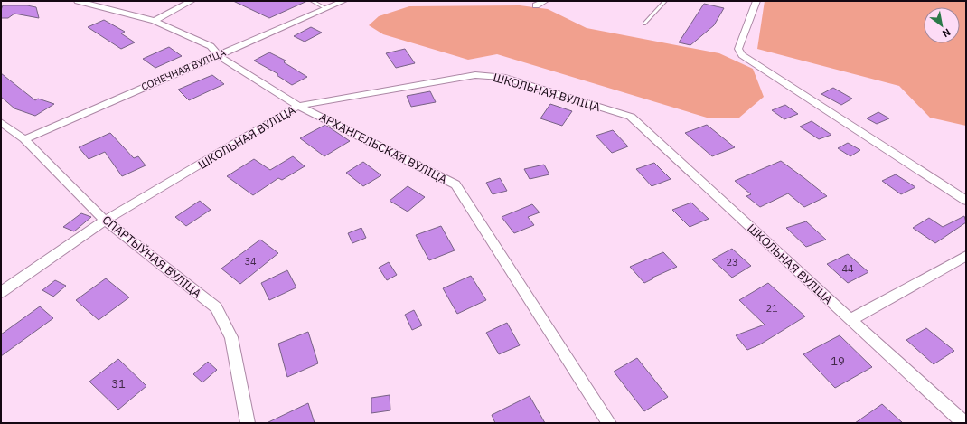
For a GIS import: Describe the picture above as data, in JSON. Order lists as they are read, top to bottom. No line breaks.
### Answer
{"streets":{"street":["СОНЕЧНАЯ ВУЛІЦА","ШКОЛЬНАЯ ВУЛІЦА","АРХАНГЕЛЬСКАЯ ВУЛІЦА","СПАРТЫЎНАЯ ВУЛІЦА"]},"crossings":[["СОНЕЧНАЯ ВУЛІЦА","АРХАНГЕЛЬСКАЯ ВУЛІЦА"],["СОНЕЧНАЯ ВУЛІЦА","СПАРТЫЎНАЯ ВУЛІЦА"],["ШКОЛЬНАЯ ВУЛІЦА","АРХАНГЕЛЬСКАЯ ВУЛІЦА"],["ШКОЛЬНАЯ ВУЛІЦА","СПАРТЫЎНАЯ ВУЛІЦА"]],"house_numbers":["34","23","44","21","19","31"],"north":"bottom right"}
